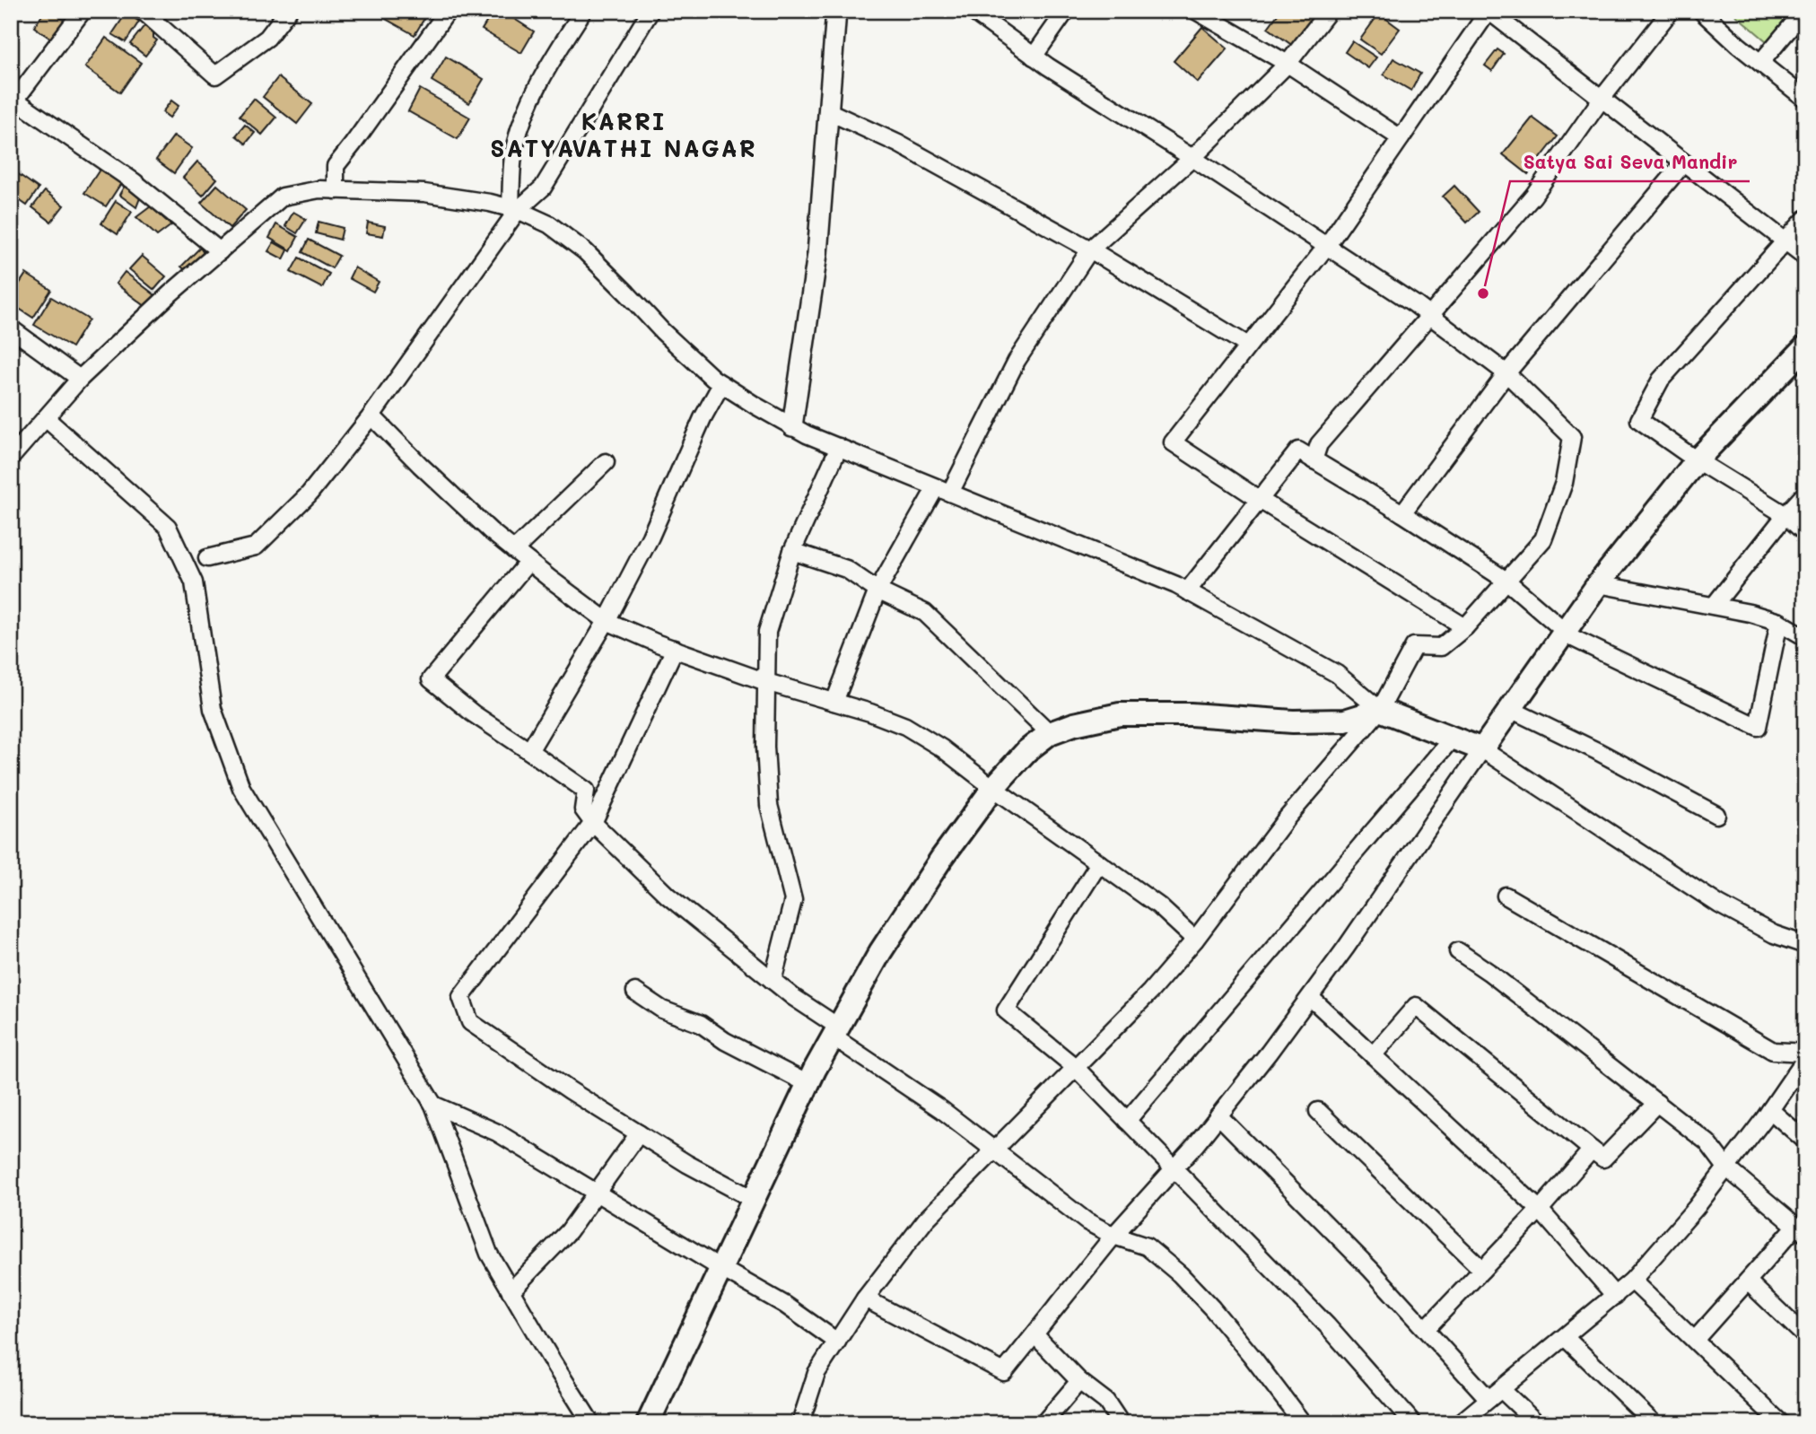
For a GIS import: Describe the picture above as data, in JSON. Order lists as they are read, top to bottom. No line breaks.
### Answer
{"districts":["KARRI SATYAVATHI NAGAR"],"places":["Satya Sai Seva Mandir"]}
